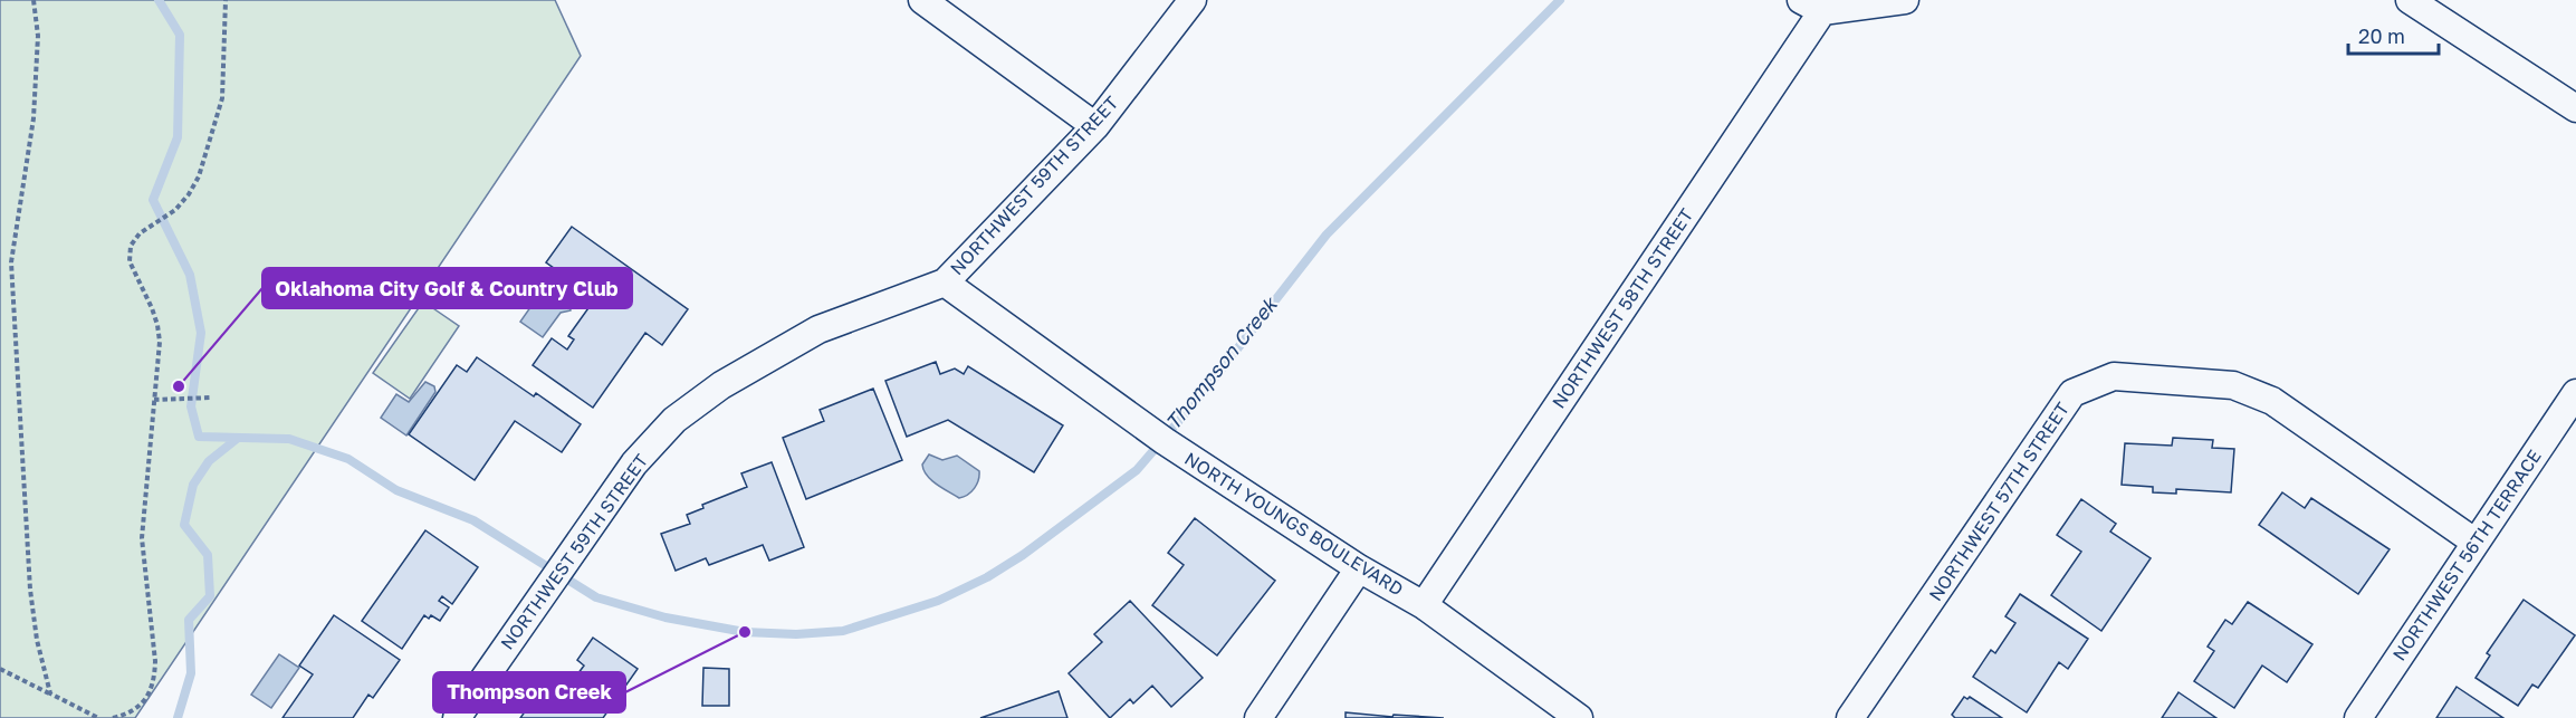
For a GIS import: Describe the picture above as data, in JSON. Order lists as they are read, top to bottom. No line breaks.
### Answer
{"streets":{"street":["NORTHWEST 59TH STREET","NORTHWEST 58TH STREET","NORTHWEST 57TH STREET","NORTH YOUNGS BOULEVARD","NORTHWEST 56TH TERRACE"]},"crossings":[["NORTHWEST 59TH STREET","NORTH YOUNGS BOULEVARD"],["NORTHWEST 58TH STREET","NORTH YOUNGS BOULEVARD"],["NORTHWEST 57TH STREET","NORTHWEST 56TH TERRACE"]],"water":["Thompson Creek"],"places":["Oklahoma City Golf & Country Club","Thompson Creek"],"scale_bar":"20 m"}
